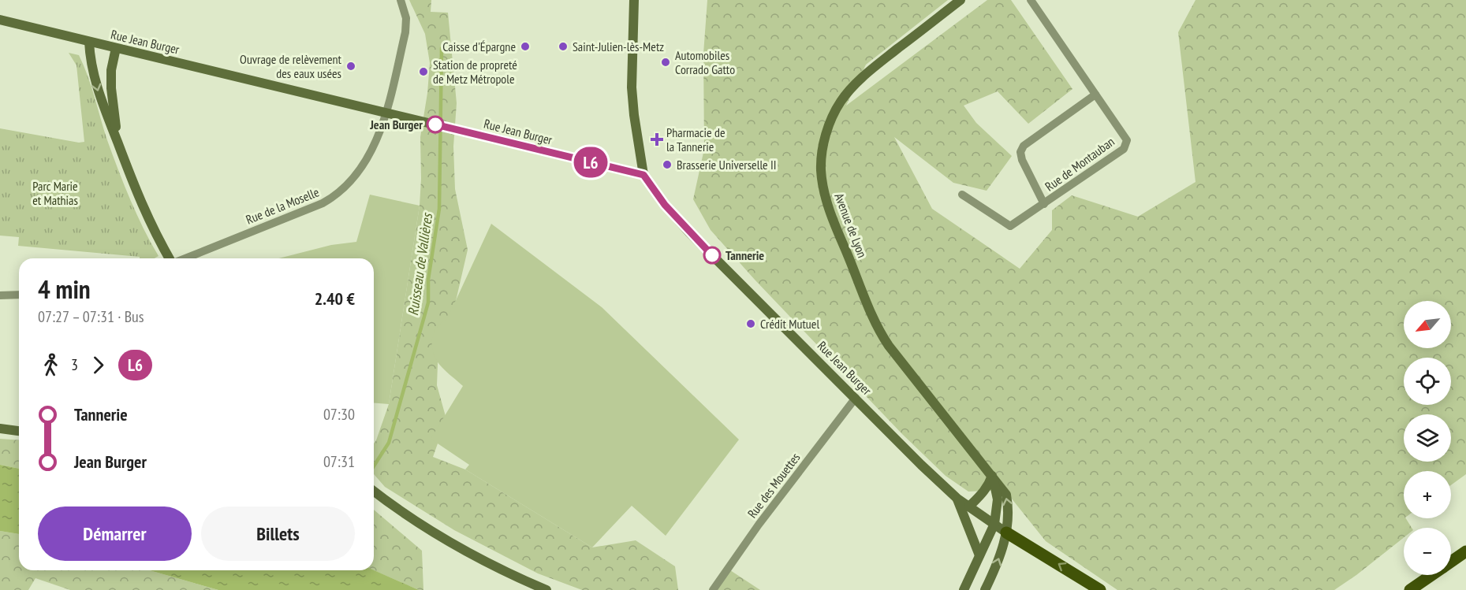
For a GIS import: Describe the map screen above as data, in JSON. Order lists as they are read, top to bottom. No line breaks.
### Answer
{"streets":{"main road":["Rue Jean Burger","Avenue de Lyon"],"street":["Rue de Montauban","Rue de la Moselle","Rue des Mouettes"]},"crossings":[["Rue Jean Burger","Rue de la Moselle"],["Rue Jean Burger","Avenue de Lyon"],["Rue Jean Burger","Rue des Mouettes"]],"water":["Ruisseau de Vallières"],"parks":["Parc Marie et Mathias"],"places":{"other":["Caisse d'Épargne","Saint-Julien-lès-Metz","Automobiles Corrado Gatto","Ouvrage de relèvement des eaux usées","Station de propreté de Metz Métropole","Jean Burger","Brasserie Universelle II","Tannerie","Crédit Mutuel"],"health":["Pharmacie de la Tannerie"]},"lines":["bus line L6"],"north":"bottom left","page":{"on_map":"L6","heading":["4 min","07:27 – 07:31 · Bus","2.40 €"],"map_buttons":["+","−"],"legs":["3","L6"],"list":[{"name":"Tannerie","value":"07:30"},{"name":"Jean Burger","value":"07:31"}],"buttons":["Démarrer","Billets"]}}
